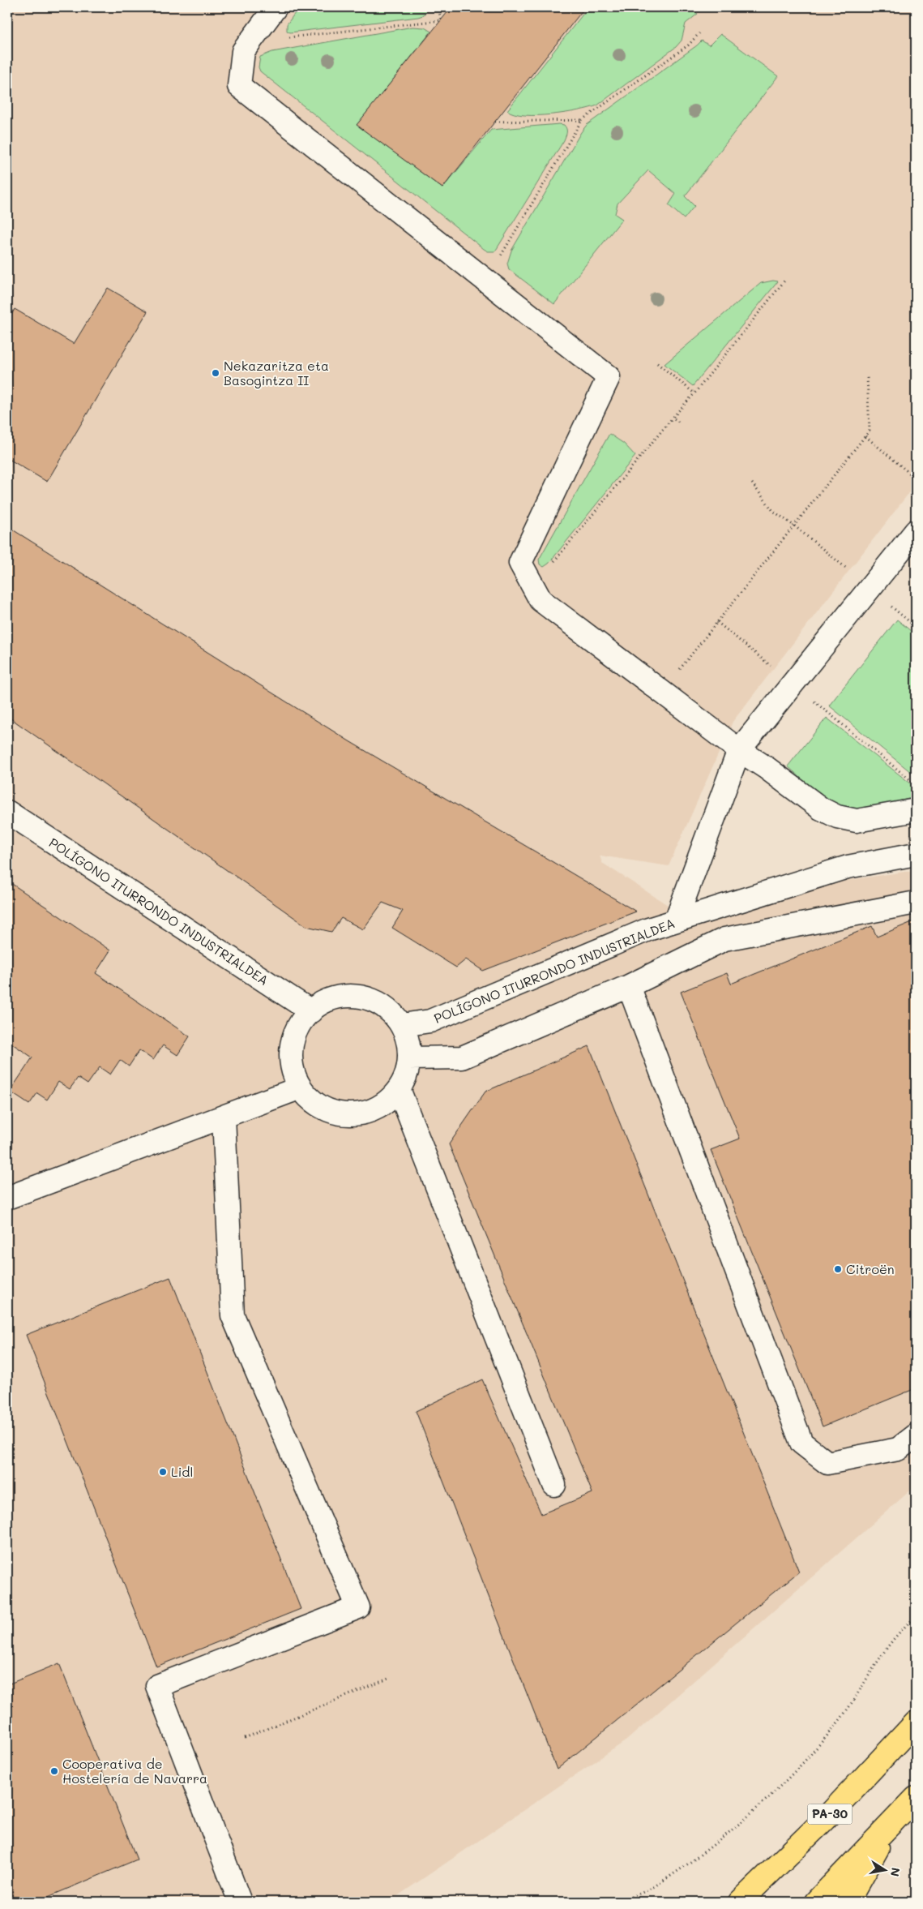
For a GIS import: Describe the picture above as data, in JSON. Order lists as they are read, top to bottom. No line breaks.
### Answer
{"streets":{"highway":["PA-30"],"street":["POLÍGONO ITURRONDO INDUSTRIALDEA"]},"places":["Nekazaritza eta Basogintza II","Citroën","Lidl","Cooperativa de Hostelería de Navarra"],"north":"right"}
